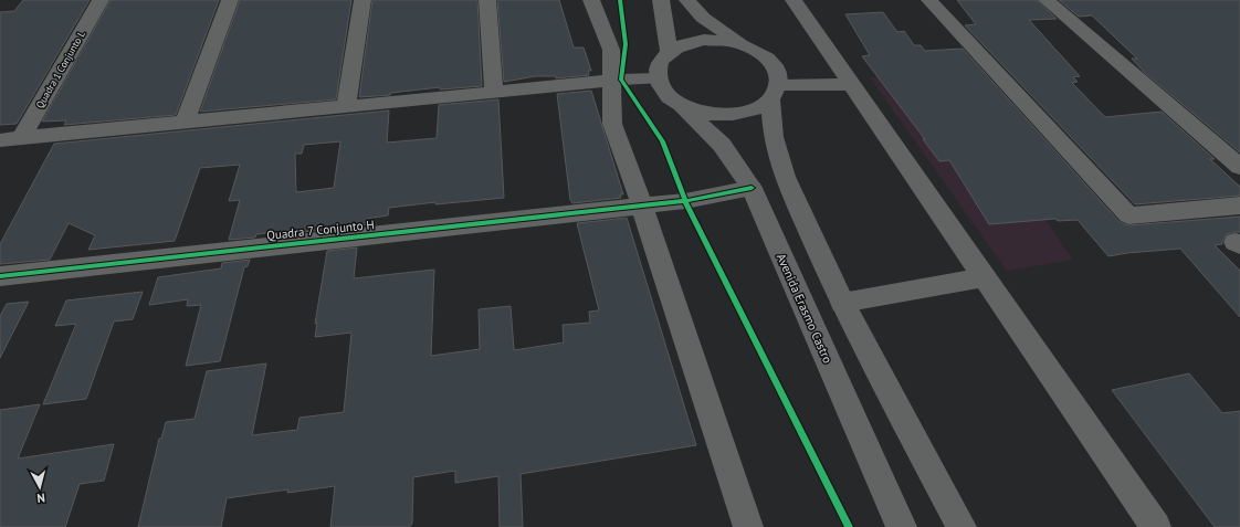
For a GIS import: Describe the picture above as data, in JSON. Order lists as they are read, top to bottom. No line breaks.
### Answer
{"streets":{"main road":["Avenida Erasmo Castro"],"street":["Quadra 1 Conjunto L","Quadra 7 Conjunto H"]},"crossings":[["Quadra 7 Conjunto H","Avenida Erasmo Castro"]],"north":"bottom"}
